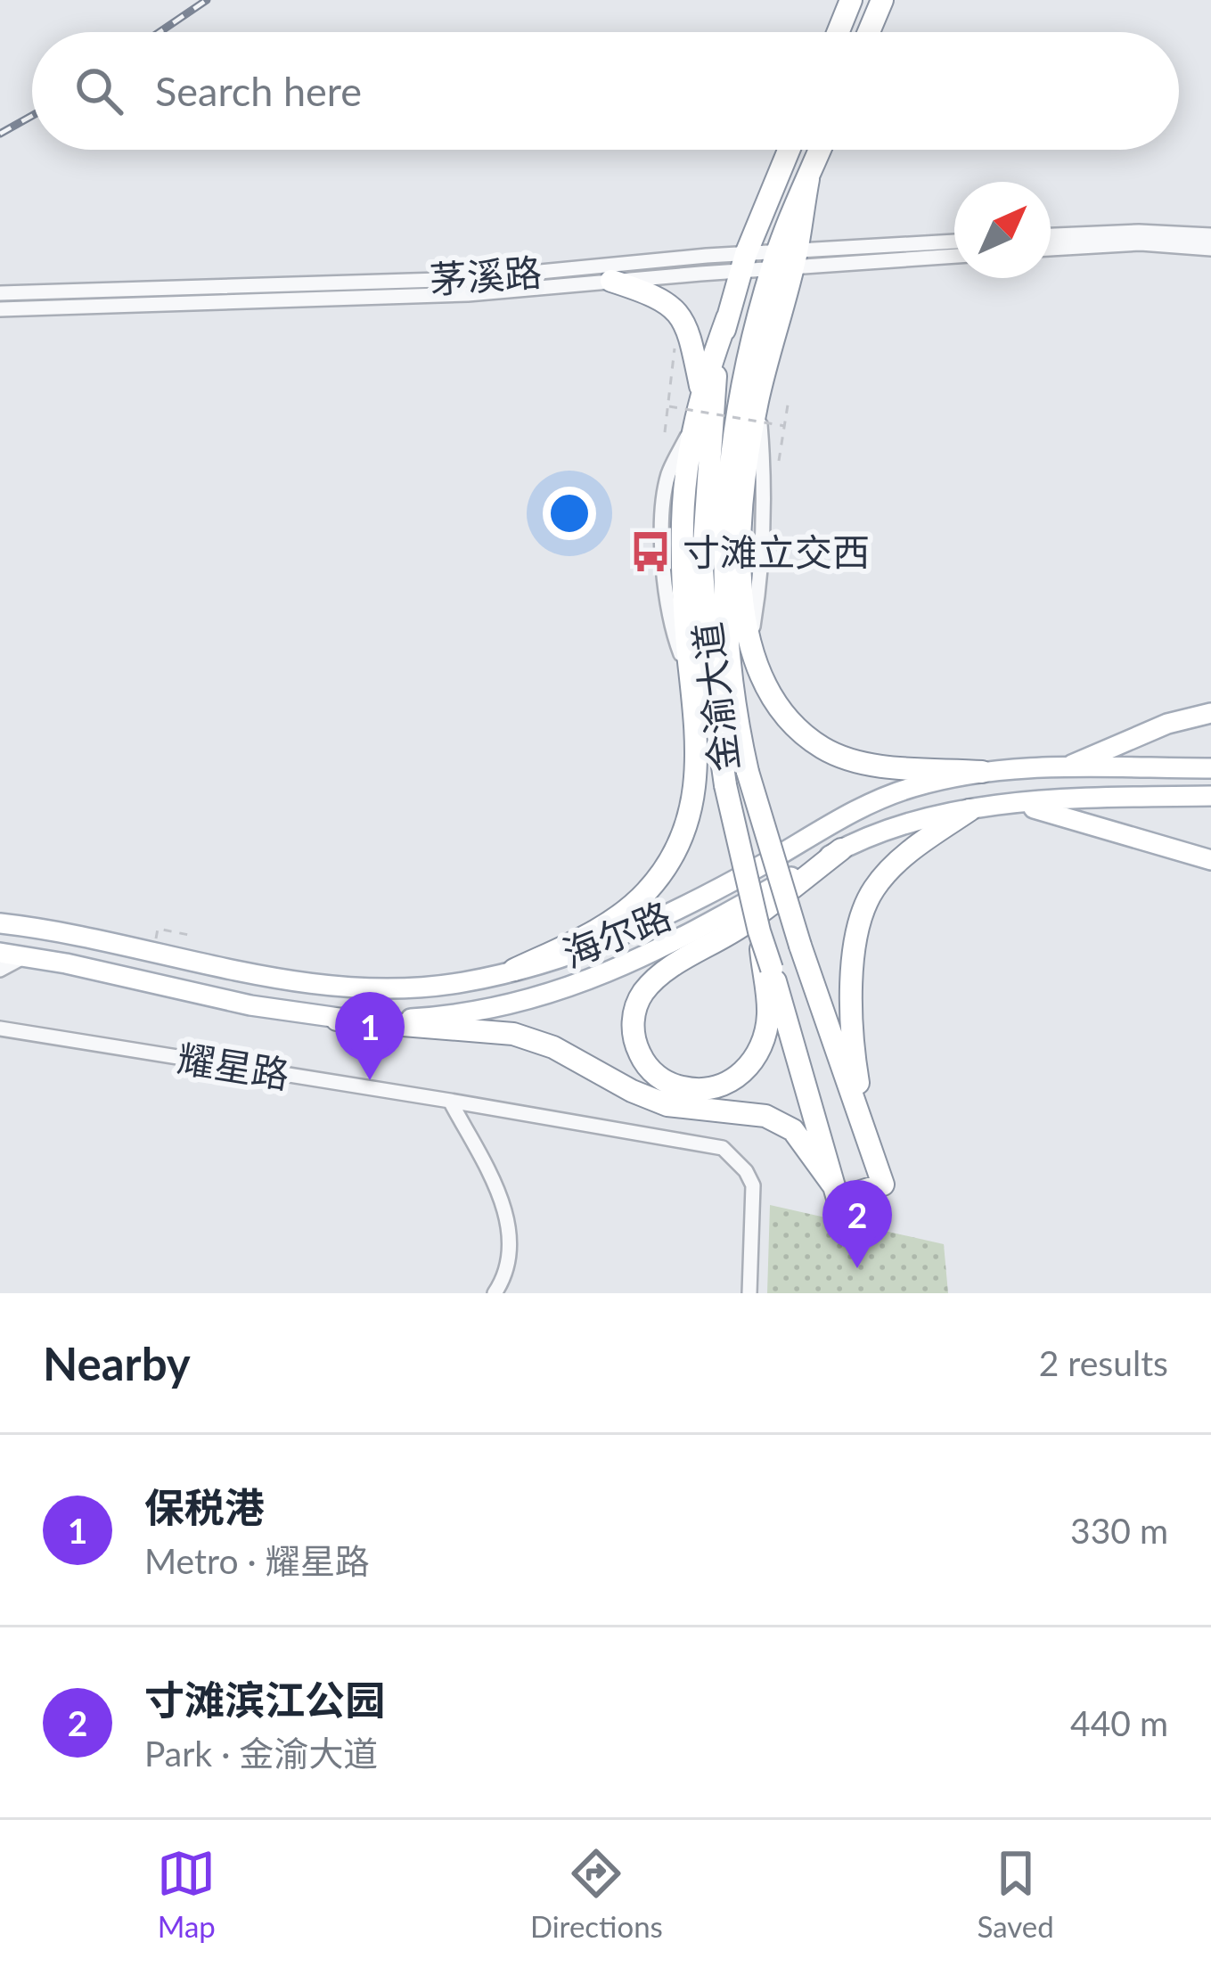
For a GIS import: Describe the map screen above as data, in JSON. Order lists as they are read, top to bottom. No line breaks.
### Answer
{"streets":{"highway":["金渝大道"],"main road":["海尔路"],"street":["茅溪路","耀星路"]},"crossings":[["茅溪路","金渝大道"]],"places":{"bus stop":["寸滩立交西"]},"north":"top right","page":{"search":"Search here","pins":["1","2"],"heading":["Nearby","2 results"],"list":[{"mark":"1","name":"保税港","note":"Metro · 耀星路","value":"330 m"},{"mark":"2","name":"寸滩滨江公园","note":"Park · 金渝大道","value":"440 m"}],"nav":["Map","Directions","Saved"]}}
